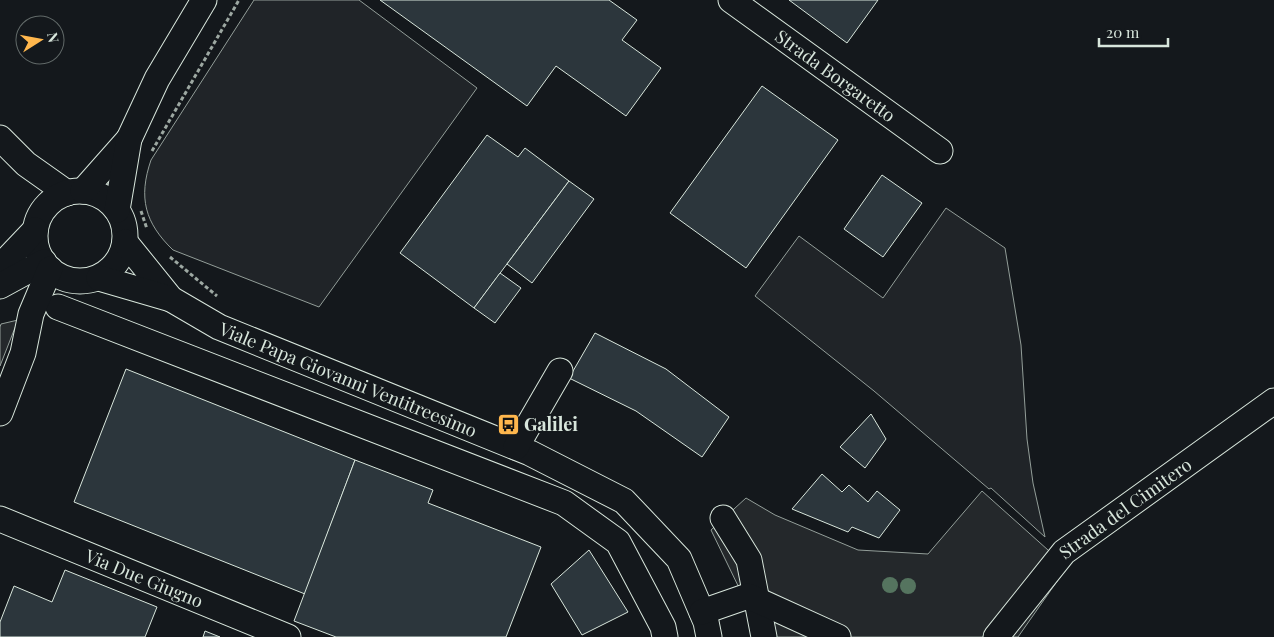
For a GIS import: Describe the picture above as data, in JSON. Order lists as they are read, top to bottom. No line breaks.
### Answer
{"streets":{"street":["Strada Borgaretto","Viale Papa Giovanni Ventitreesimo","Strada del Cimitero","Via Due Giugno"]},"places":{"bus stop":["Galilei"]},"scale_bar":"20 m","north":"right"}
